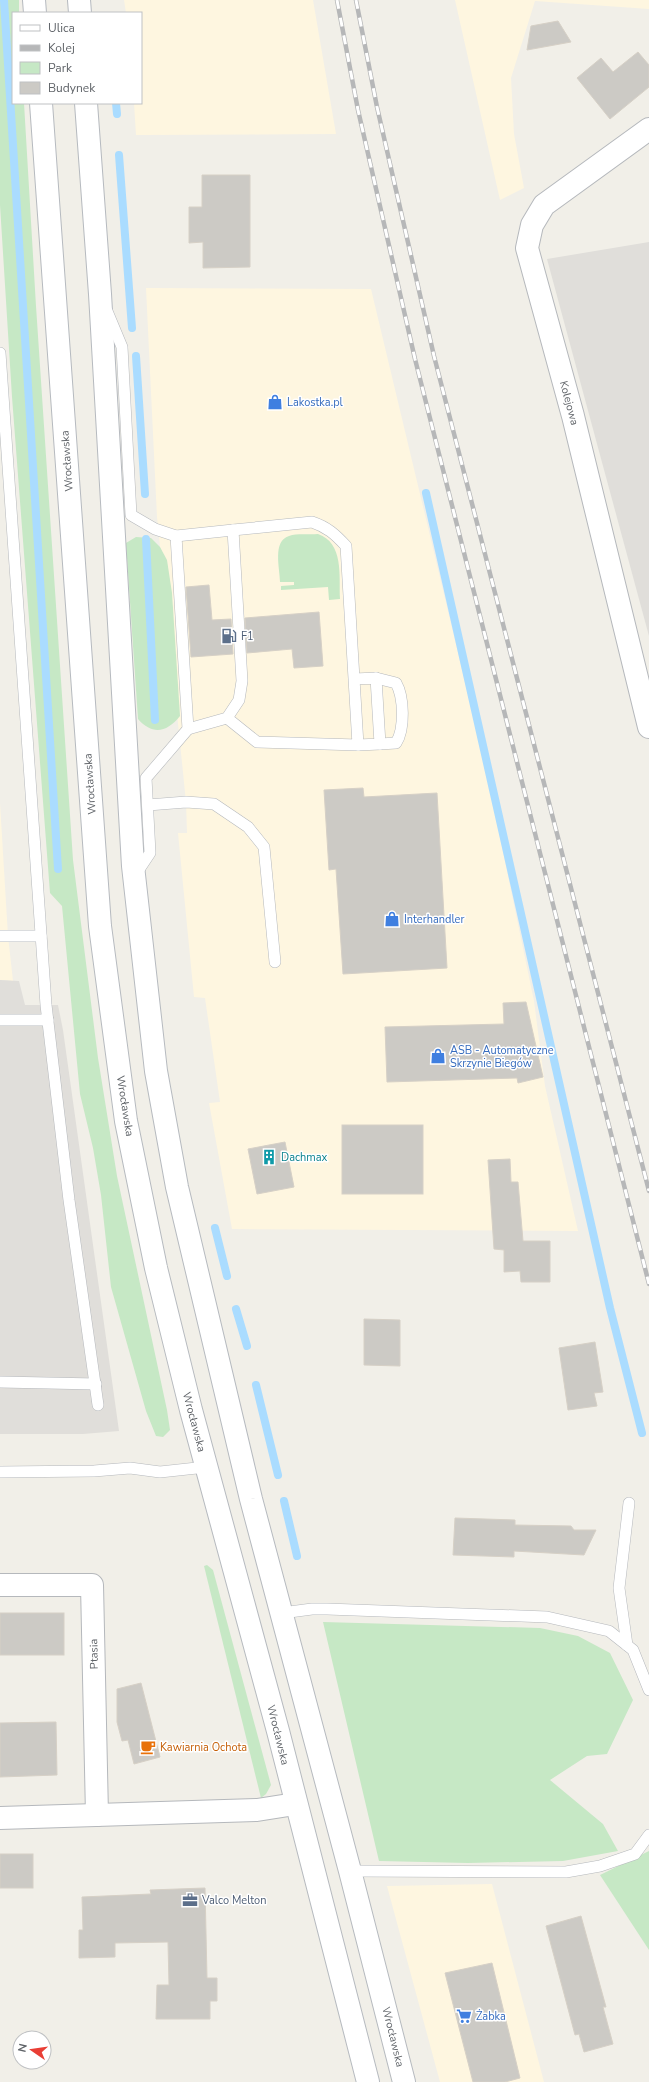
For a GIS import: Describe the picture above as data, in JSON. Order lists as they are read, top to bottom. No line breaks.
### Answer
{"streets":{"main road":["Kolejowa","Wrocławska","Ptasia"]},"places":{"shop":["Lakostka.pl","Interhandler","ASB - Automatyczne Skrzynie Biegów"],"fuel station":["F1"],"building":["Dachmax"],"cafe":["Kawiarnia Ochota"],"office":["Valco Melton"],"supermarket":["Żabka"]},"legend":["Ulica","Kolej","Park","Budynek"],"north":"left"}
